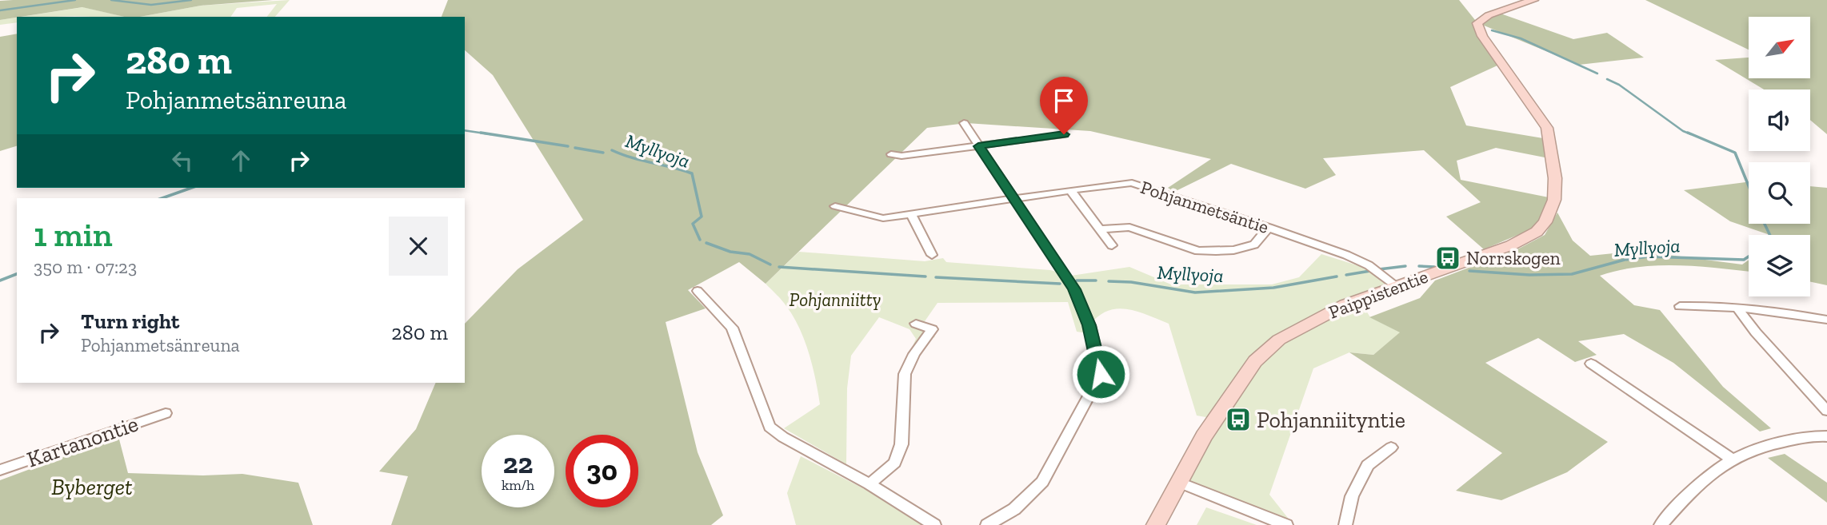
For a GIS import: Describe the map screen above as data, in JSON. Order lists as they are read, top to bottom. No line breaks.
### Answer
{"streets":{"street":["Pohjanmetsäntie","Paippistentie","Kartanontie"]},"crossings":[["Pohjanmetsäntie","Paippistentie"]],"water":["Myllyoja"],"parks":["Pohjanniitty","Byberget"],"places":{"bus stop":["Norrskogen","Pohjanniityntie"]},"north":"top right","page":{"turn":["280 m","Pohjanmetsänreuna"],"heading":["1 min","350 m · 07:23"],"list":[{"name":"Turn right","note":"Pohjanmetsänreuna","value":"280 m"}],"speed":"22 km/h","limit":"30"}}
